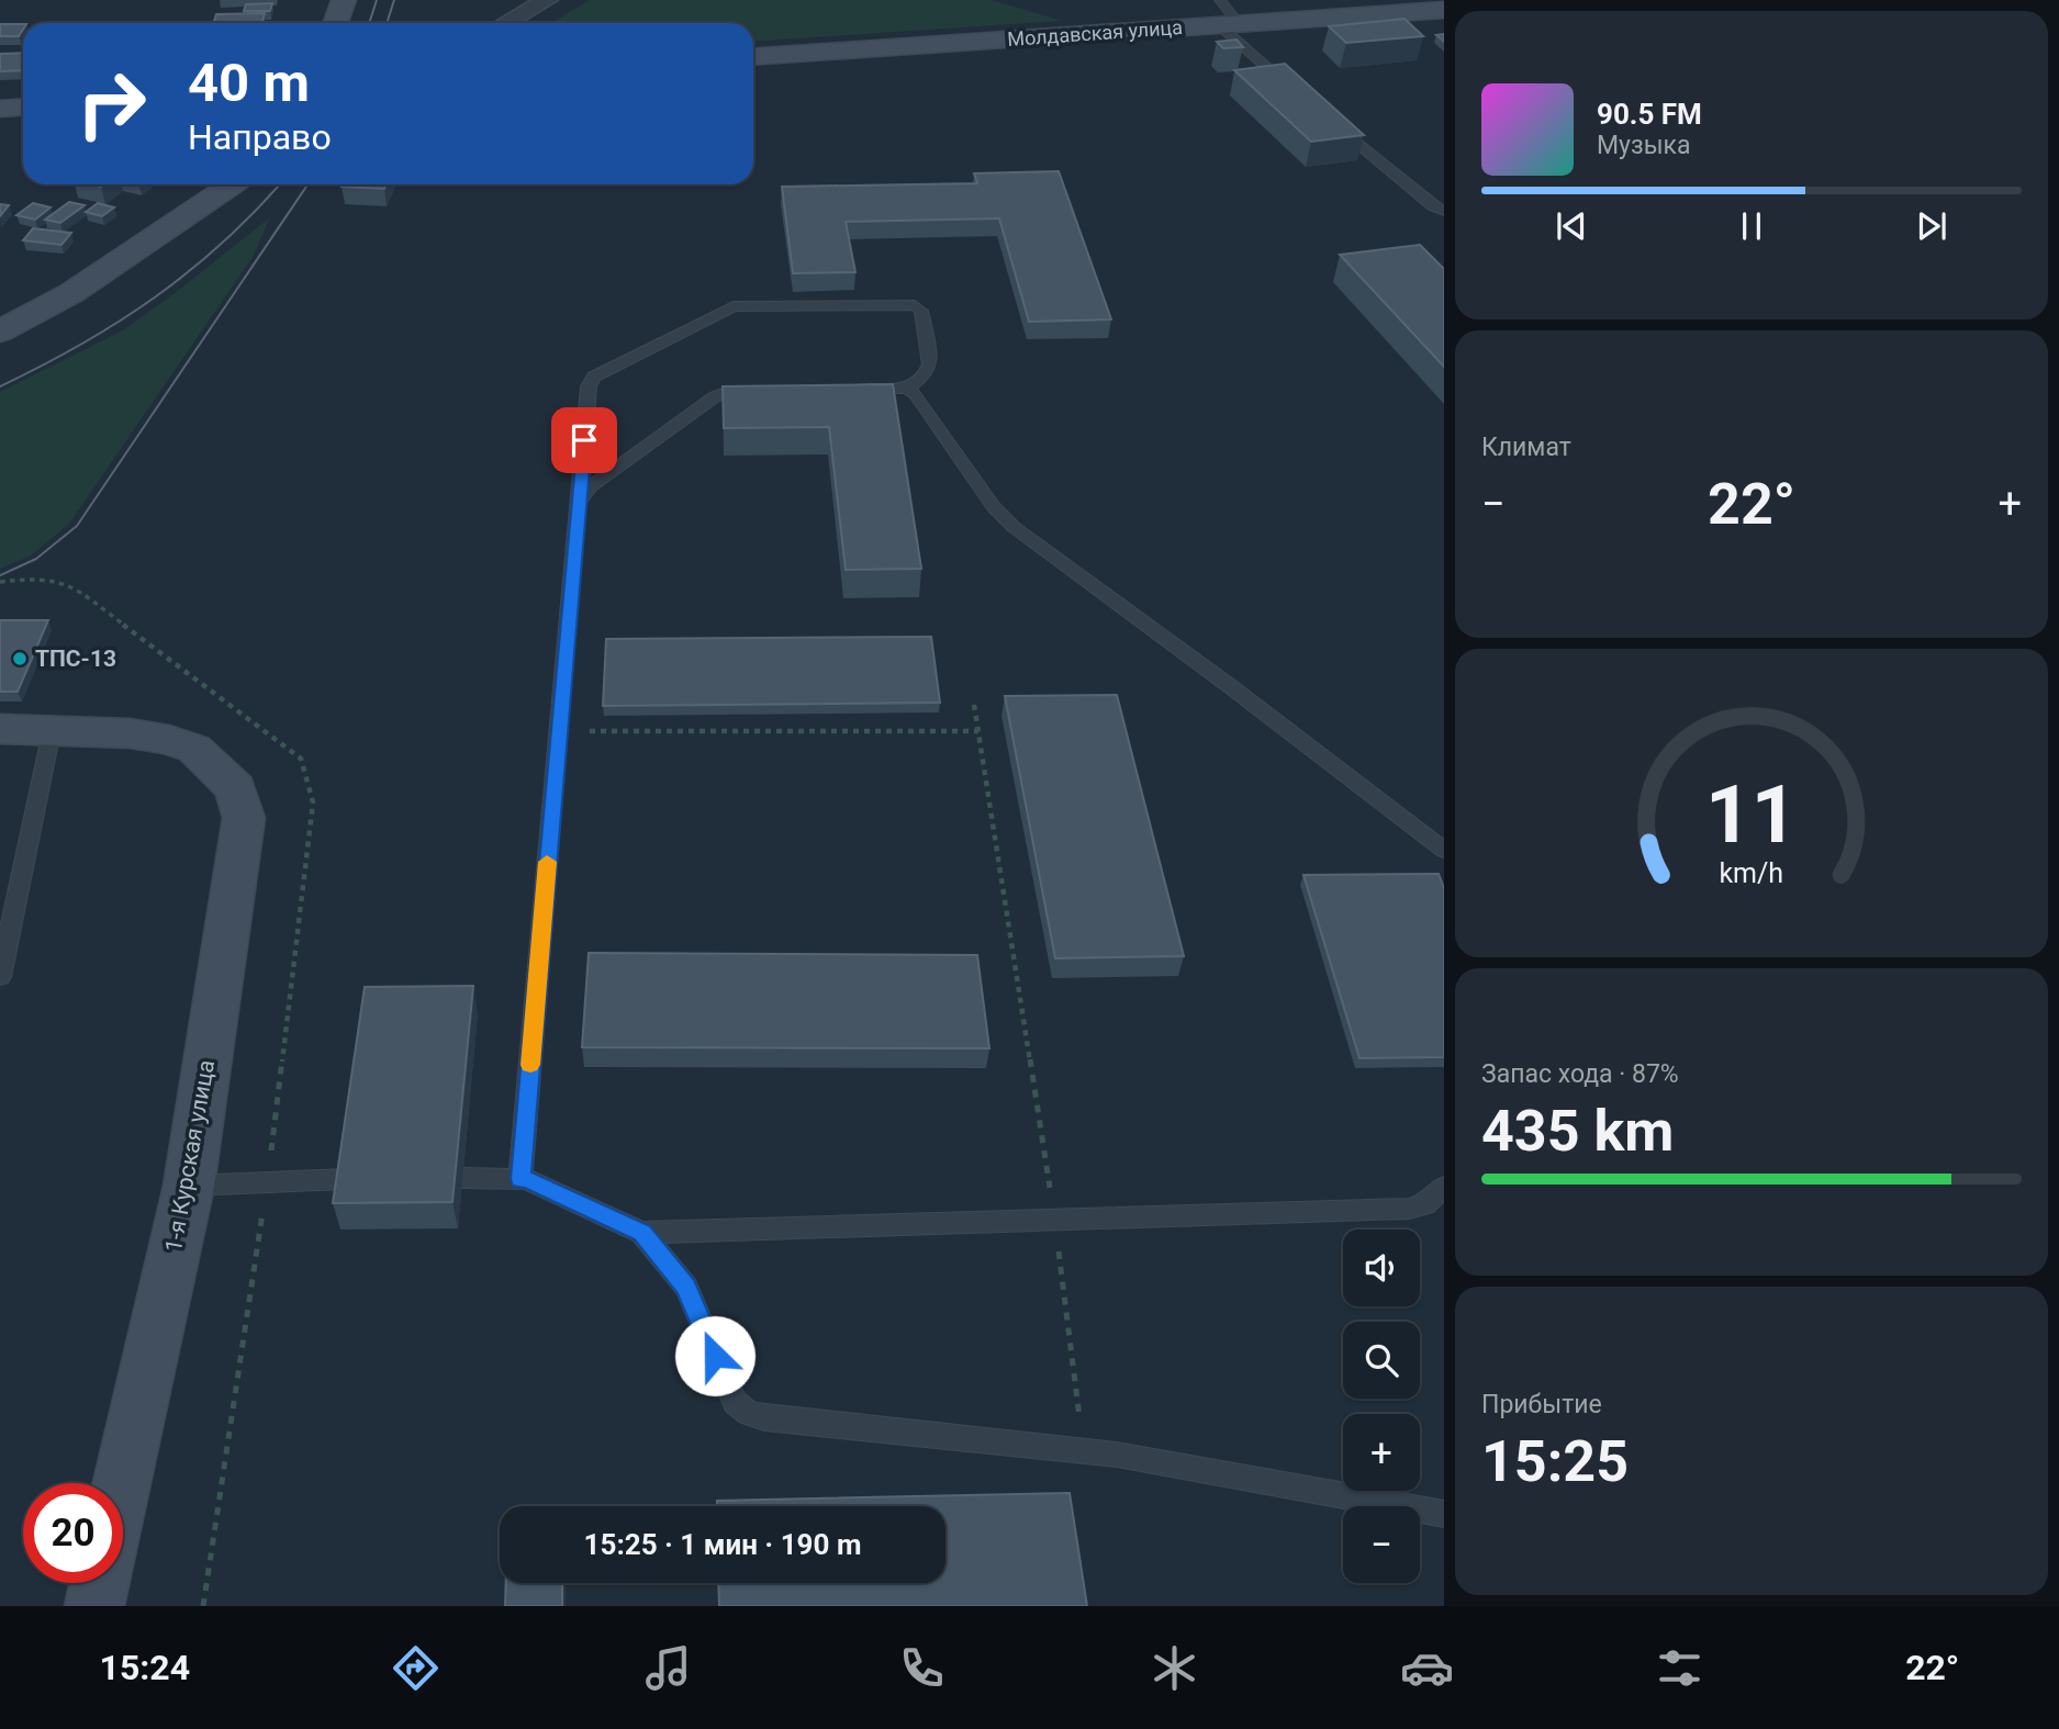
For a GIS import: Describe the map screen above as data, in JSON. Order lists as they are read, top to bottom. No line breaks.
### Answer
{"streets":{"street":["Молдавская улица","1-я Курская улица"]},"places":["ТПС-13"],"page":{"turn":["40 m","Направо"],"song":["90.5 FM","Музыка"],"tile":["Климат",["Запас хода · 87%","435 km"],["Прибытие","15:25"]],"heat":["−","22°","+"],"map_buttons":["+","−"],"limit":"20","trip":"15:25 · 1 мин · 190 m","tabs":["15:24","22°"],"gauge":["11","km/h"]}}
